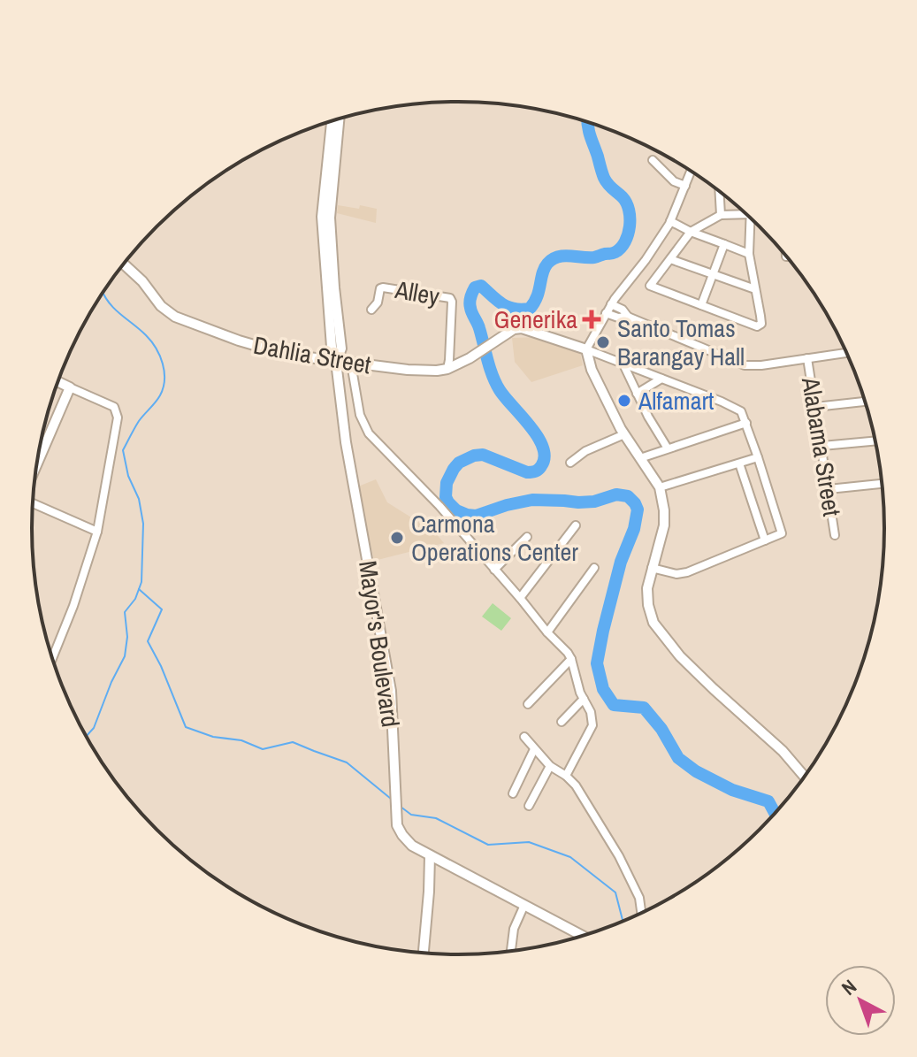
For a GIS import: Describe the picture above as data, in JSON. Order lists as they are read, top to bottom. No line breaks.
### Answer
{"streets":{"main road":["Dahlia Street","Mayor's Boulevard"],"street":["Alley","Alabama Street"]},"crossings":[["Alley","Dahlia Street"],["Dahlia Street","Mayor's Boulevard"]],"places":{"health":["Generika"],"other":["Santo Tomas Barangay Hall","Alfamart","Carmona Operations Center"]},"north":"top left"}
